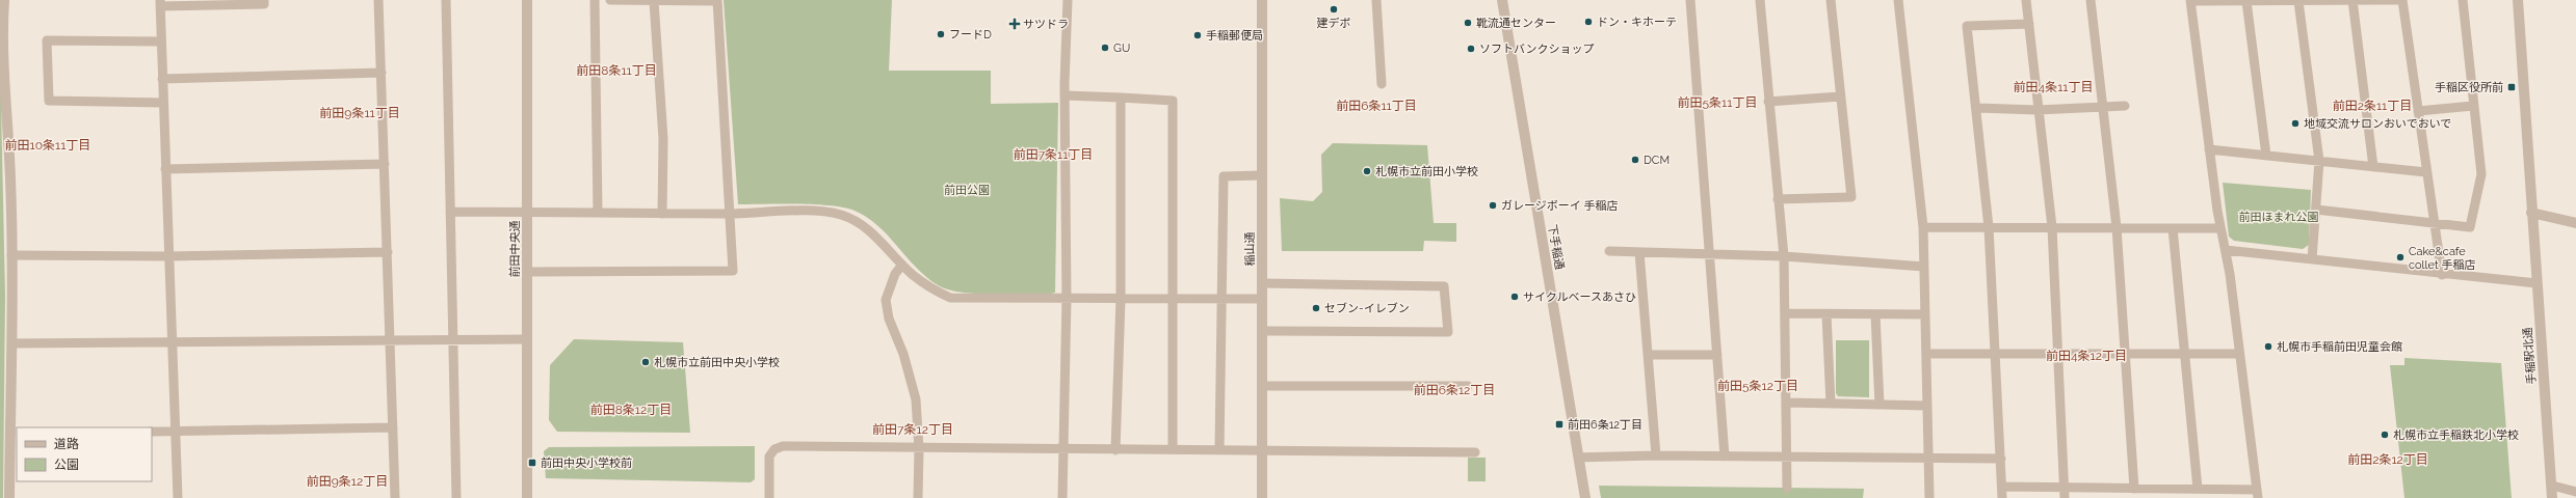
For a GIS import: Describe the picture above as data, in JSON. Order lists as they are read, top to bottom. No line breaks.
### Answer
{"streets":{"street":["下手稲通","前田中央通","稲山通","手稲駅北通"]},"districts":["前田8条11丁目","前田4条11丁目","前田5条11丁目","前田6条11丁目","前田2条11丁目","前田9条11丁目","前田10条11丁目","前田7条11丁目","前田4条12丁目","前田5条12丁目","前田6条12丁目","前田8条12丁目","前田7条12丁目","前田2条12丁目","前田9条12丁目"],"parks":["前田公園","前田ほまれ公園"],"places":{"other":["建デポ","ドン・キホーテ","靴流通センター","フードD","手稲郵便局","GU","ソフトバンクショップ","地域交流サロンおいでおいで","DCM","札幌市立前田小学校","ガレージボーイ 手稲店","Cake&cafe collet 手稲店","サイクルベースあさひ","セブン-イレブン","札幌市手稲前田児童会館","札幌市立前田中央小学校","札幌市立手稲鉄北小学校"],"health":["サツドラ"],"transit":["手稲区役所前","前田6条12丁目","前田中央小学校前"]},"legend":["道路","公園"]}
